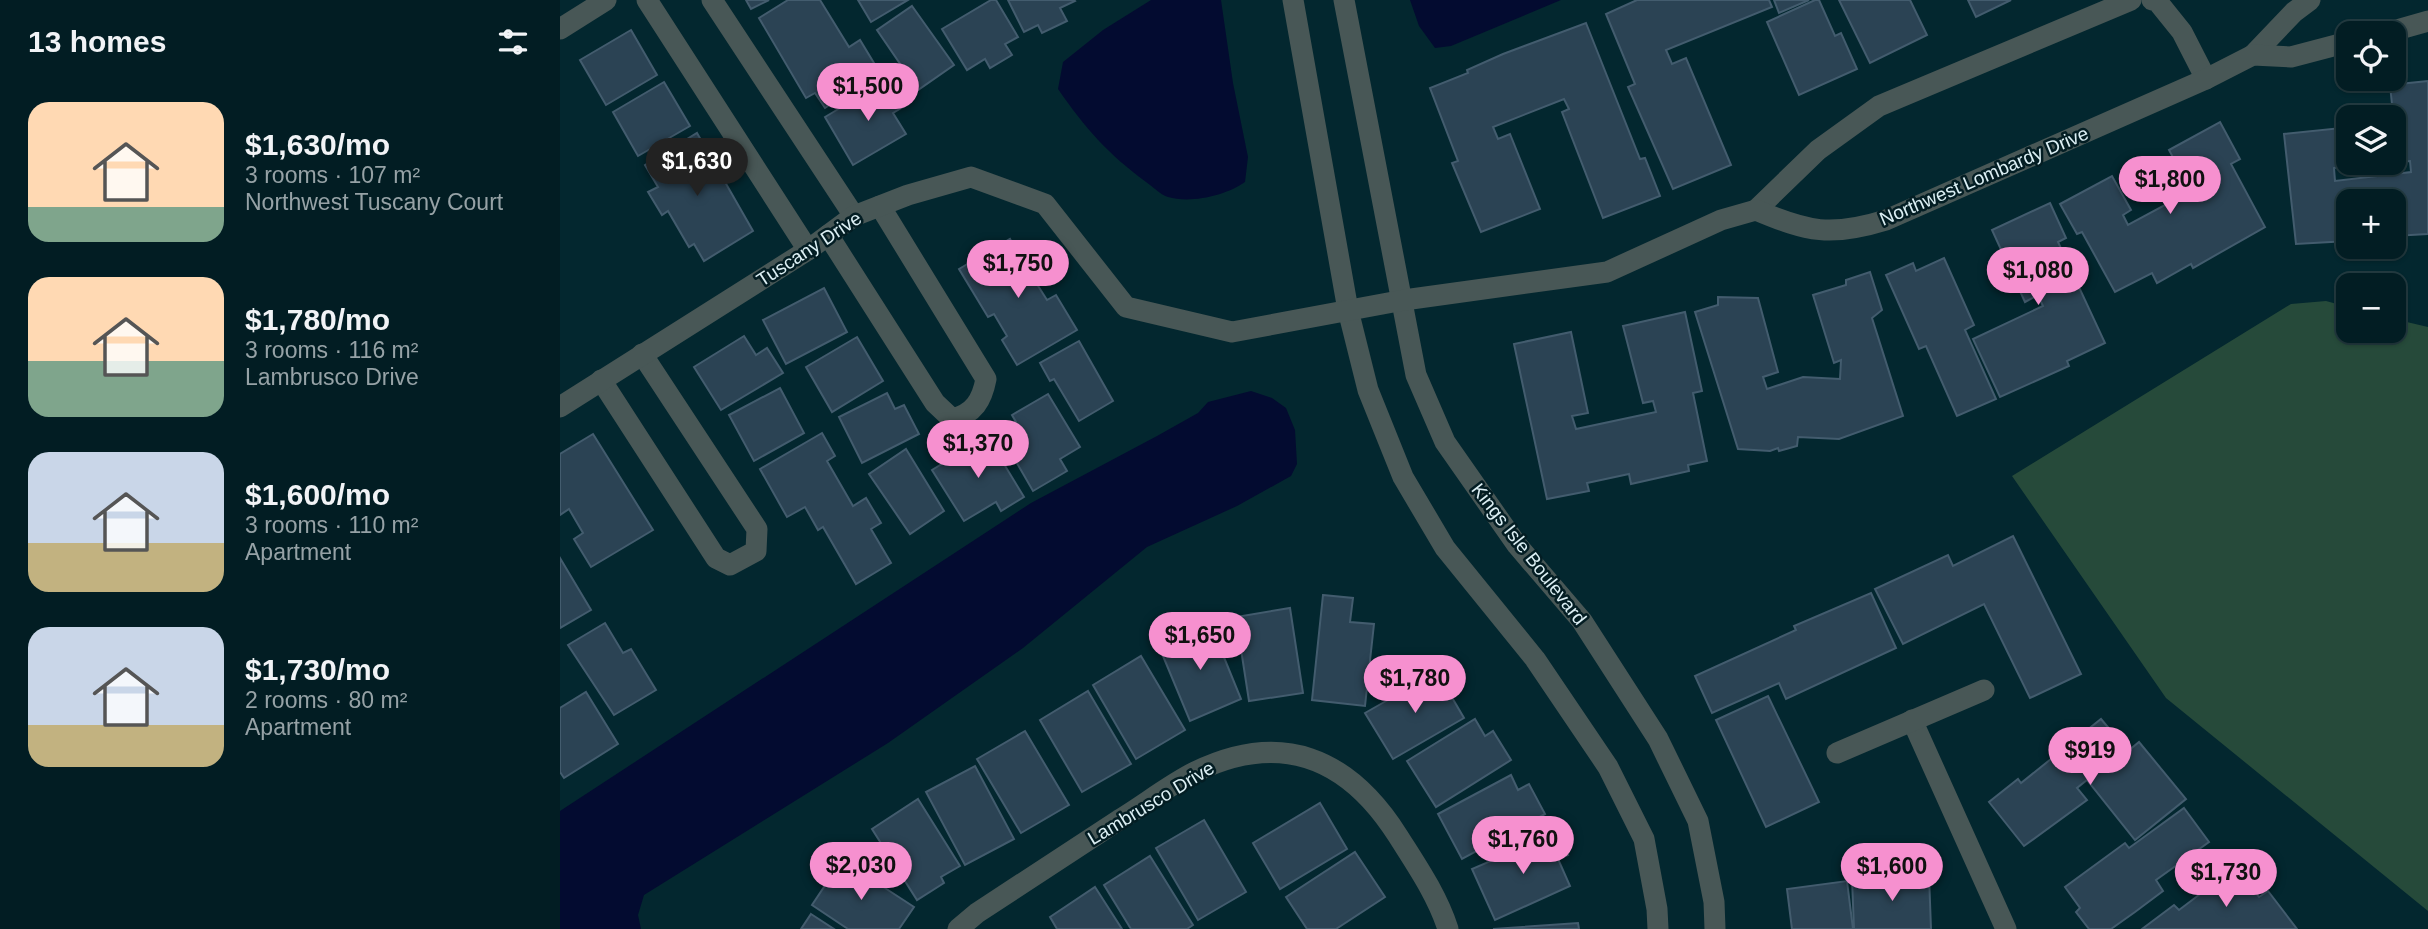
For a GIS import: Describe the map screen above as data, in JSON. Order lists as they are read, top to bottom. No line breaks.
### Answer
{"streets":{"street":["Northwest Lombardy Drive","Tuscany Drive","Kings Isle Boulevard","Lambrusco Drive"]},"crossings":[["Tuscany Drive","Kings Isle Boulevard"]],"page":{"heading":"13 homes","map_buttons":["+","−"],"price":["$1,500","$1,630","$1,800","$1,750","$1,080","$1,370","$1,650","$1,780","$919","$1,760","$2,030","$1,600","$1,730"],"list":[{"name":"$1,630/mo","note":"3 rooms · 107 m² · Northwest Tuscany Court"},{"name":"$1,780/mo","note":"3 rooms · 116 m² · Lambrusco Drive"},{"name":"$1,600/mo","note":"3 rooms · 110 m² · Apartment"},{"name":"$1,730/mo","note":"2 rooms · 80 m² · Apartment"}]}}
